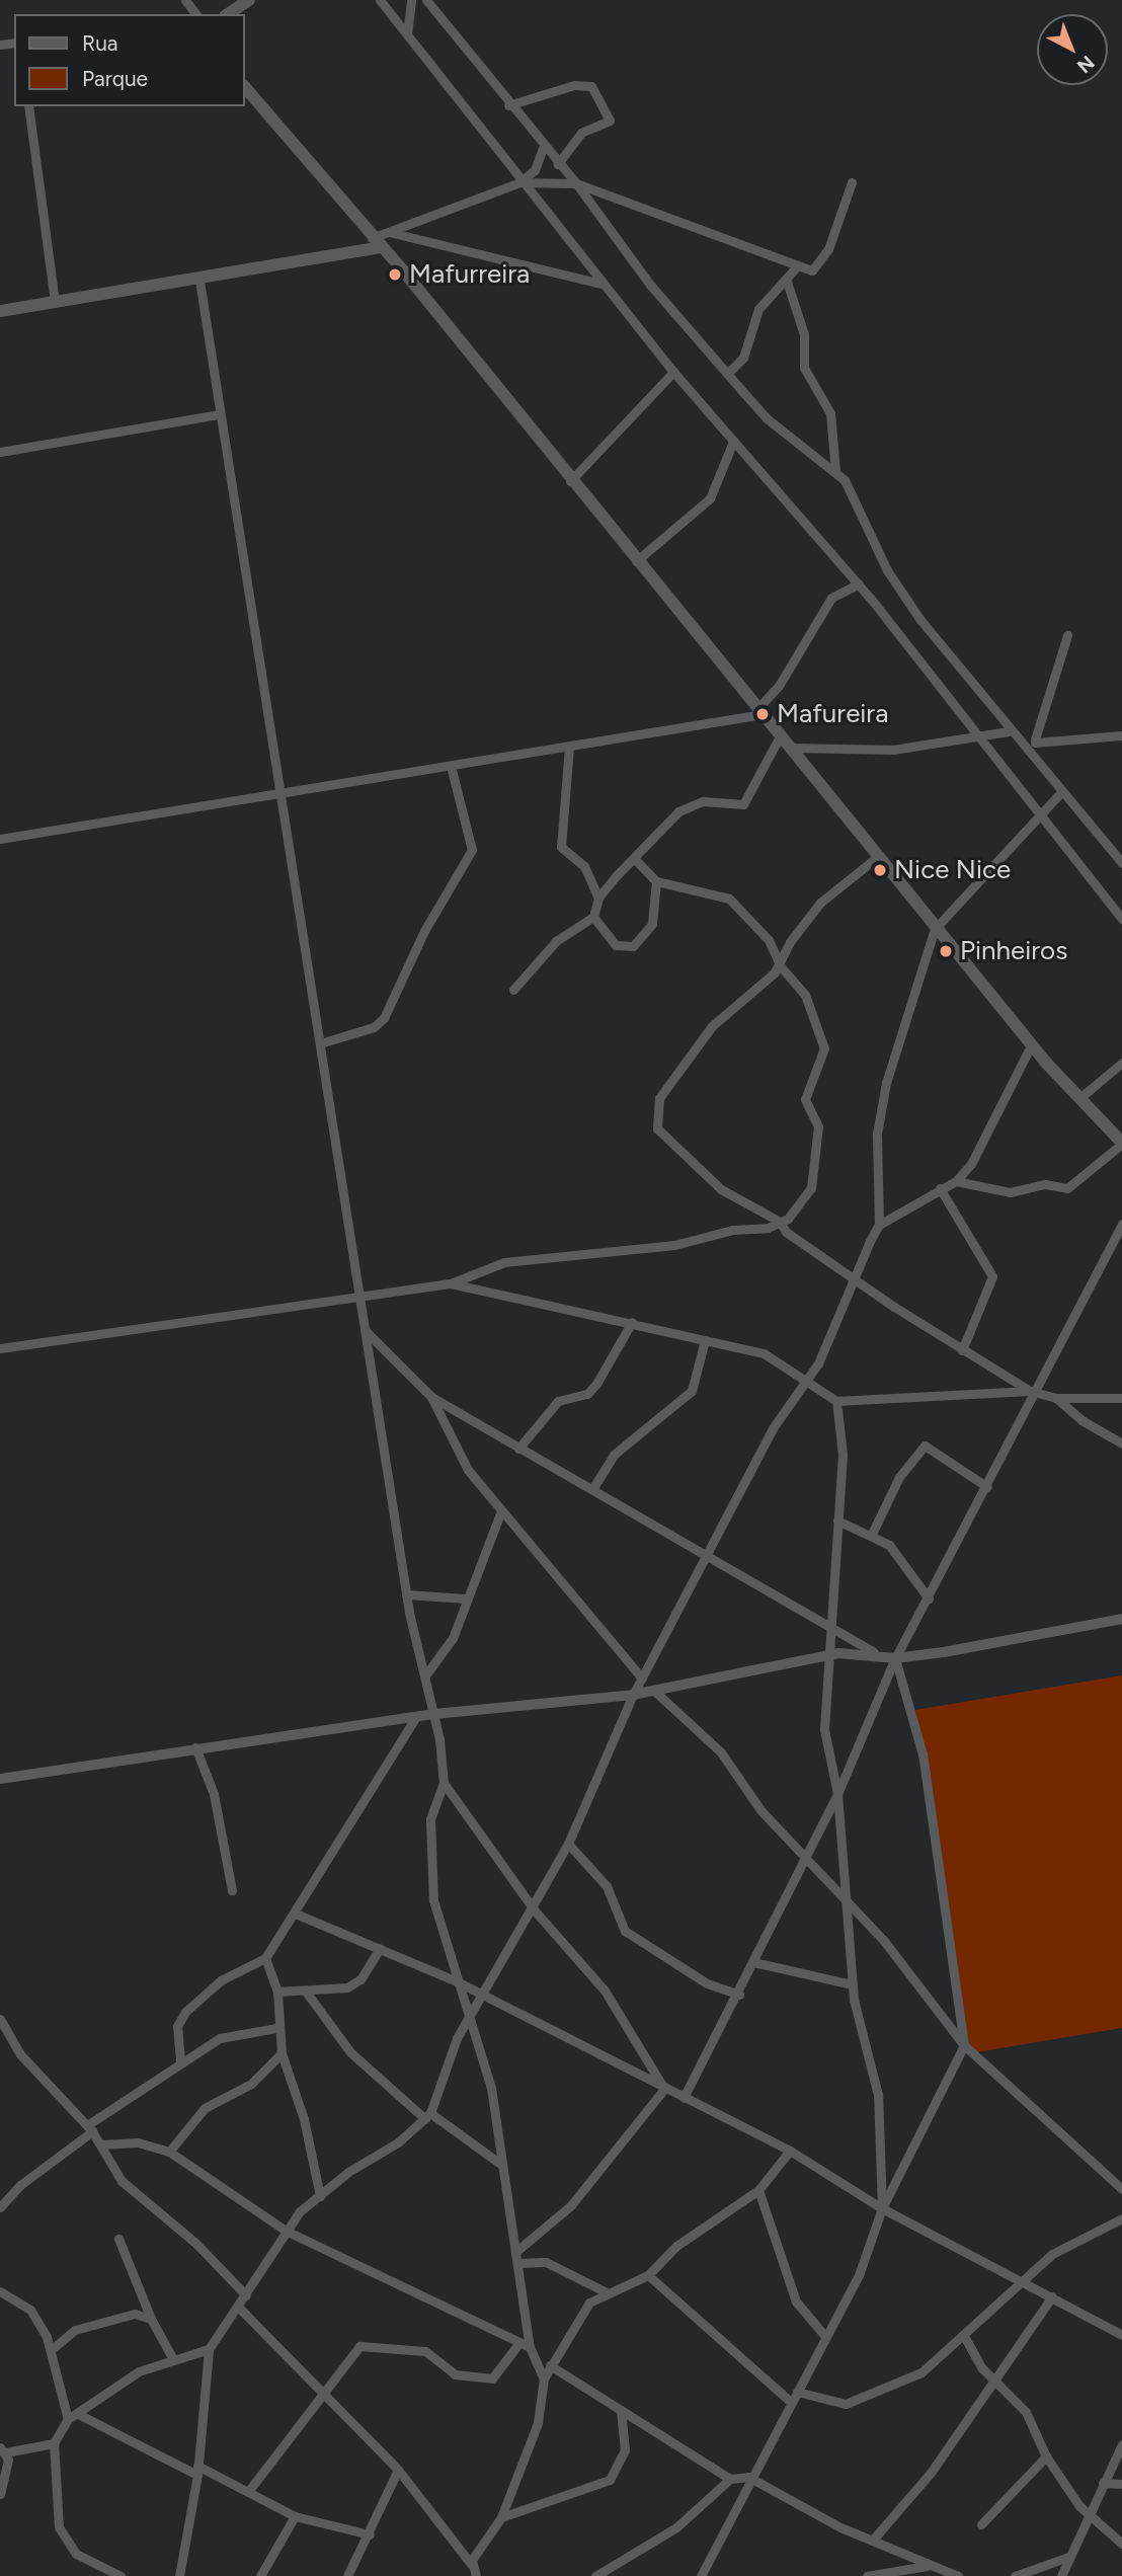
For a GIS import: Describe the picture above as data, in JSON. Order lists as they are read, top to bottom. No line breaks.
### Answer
{"places":["Mafurreira","Mafureira","Nice Nice","Pinheiros"],"legend":["Rua","Parque"],"north":"bottom right"}
